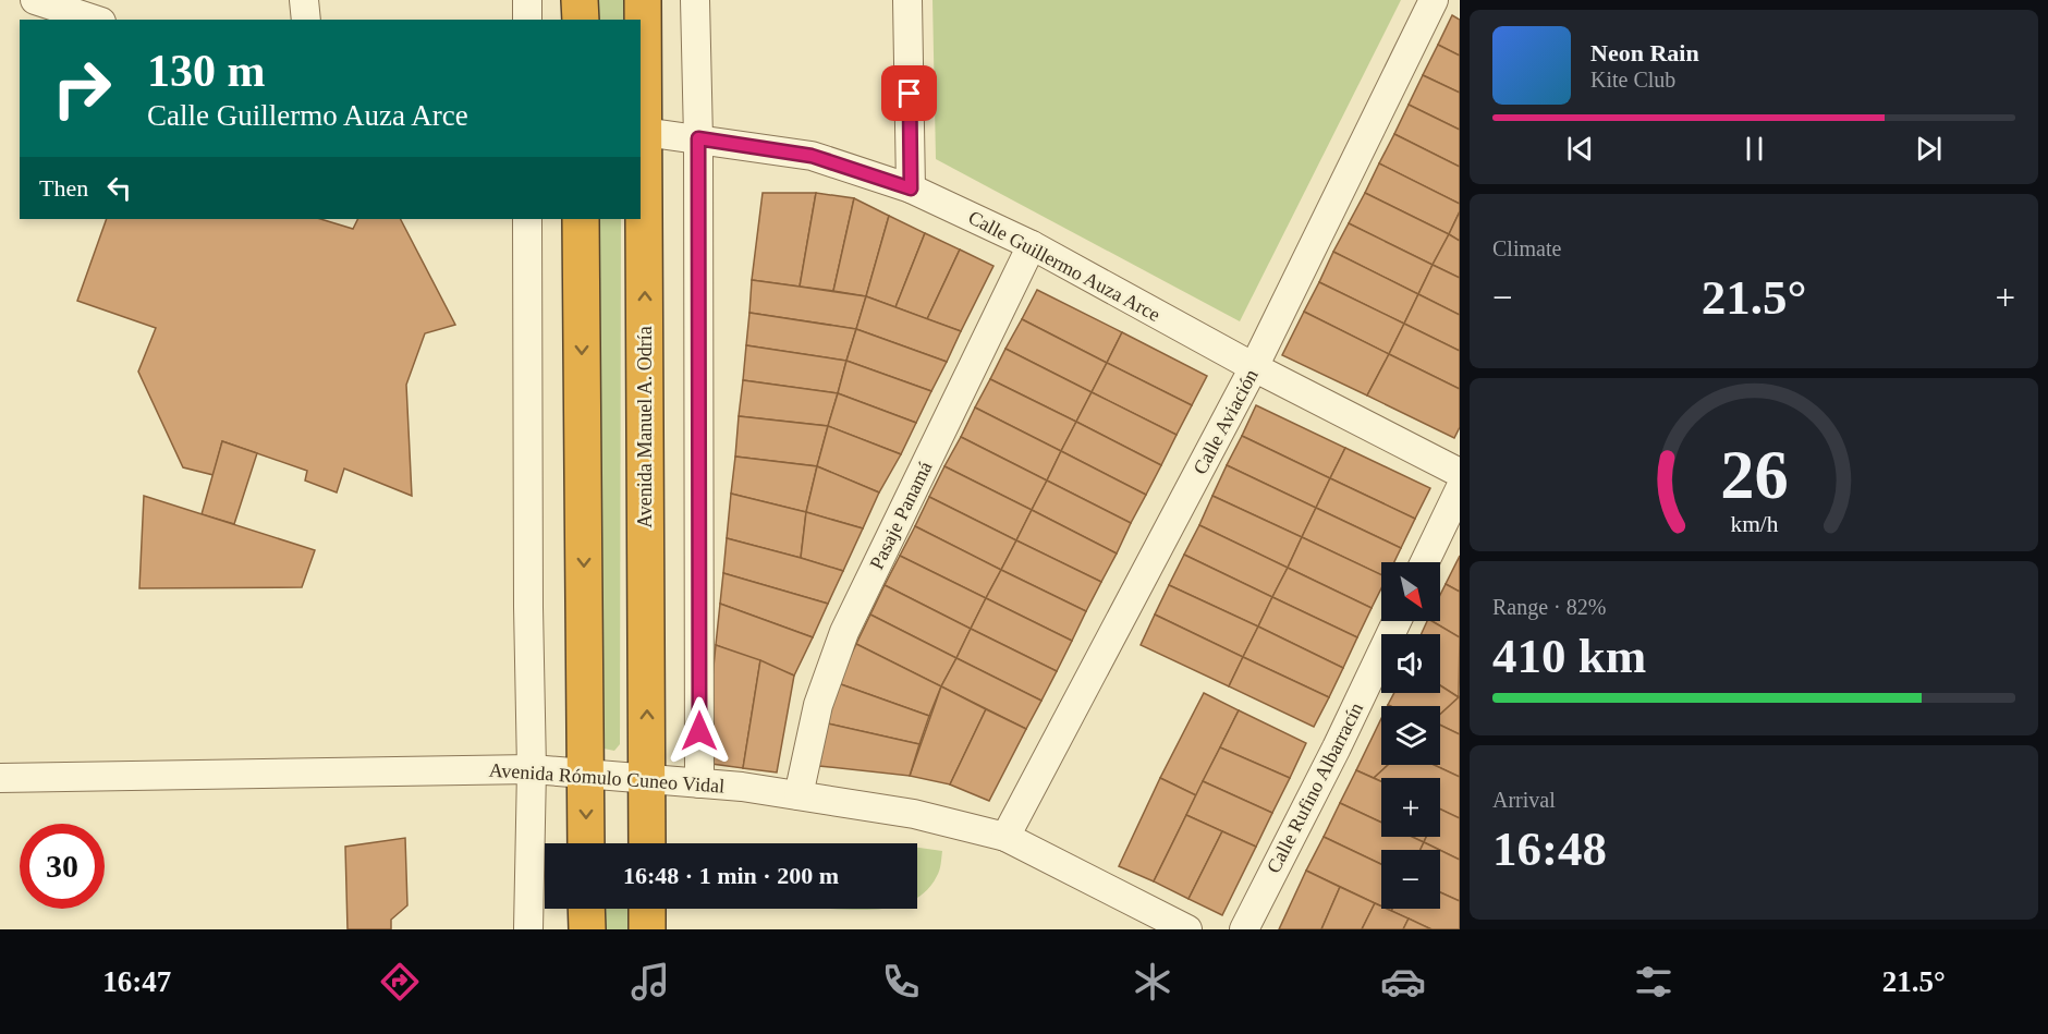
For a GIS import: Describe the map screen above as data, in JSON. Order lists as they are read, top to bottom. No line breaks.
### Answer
{"streets":{"highway":["Avenida Manuel A. Odría"],"street":["Calle Guillermo Auza Arce","Calle Aviación","Pasaje Panamá","Avenida Rómulo Cuneo Vidal","Calle Rufino Albarracín"]},"crossings":[["Calle Guillermo Auza Arce","Calle Aviación"],["Calle Guillermo Auza Arce","Avenida Manuel A. Odría"],["Calle Guillermo Auza Arce","Pasaje Panamá"],["Calle Aviación","Avenida Rómulo Cuneo Vidal"],["Avenida Manuel A. Odría","Avenida Rómulo Cuneo Vidal"],["Pasaje Panamá","Avenida Rómulo Cuneo Vidal"]],"north":"bottom right","page":{"turn":["130 m","Calle Guillermo Auza Arce"],"song":["Neon Rain","Kite Club"],"then":"Then","tile":["Climate",["Range · 82%","410 km"],["Arrival","16:48"]],"heat":["−","21.5°","+"],"map_buttons":["+","−"],"limit":"30","trip":"16:48 · 1 min · 200 m","tabs":["16:47","21.5°"],"gauge":["26","km/h"]}}
